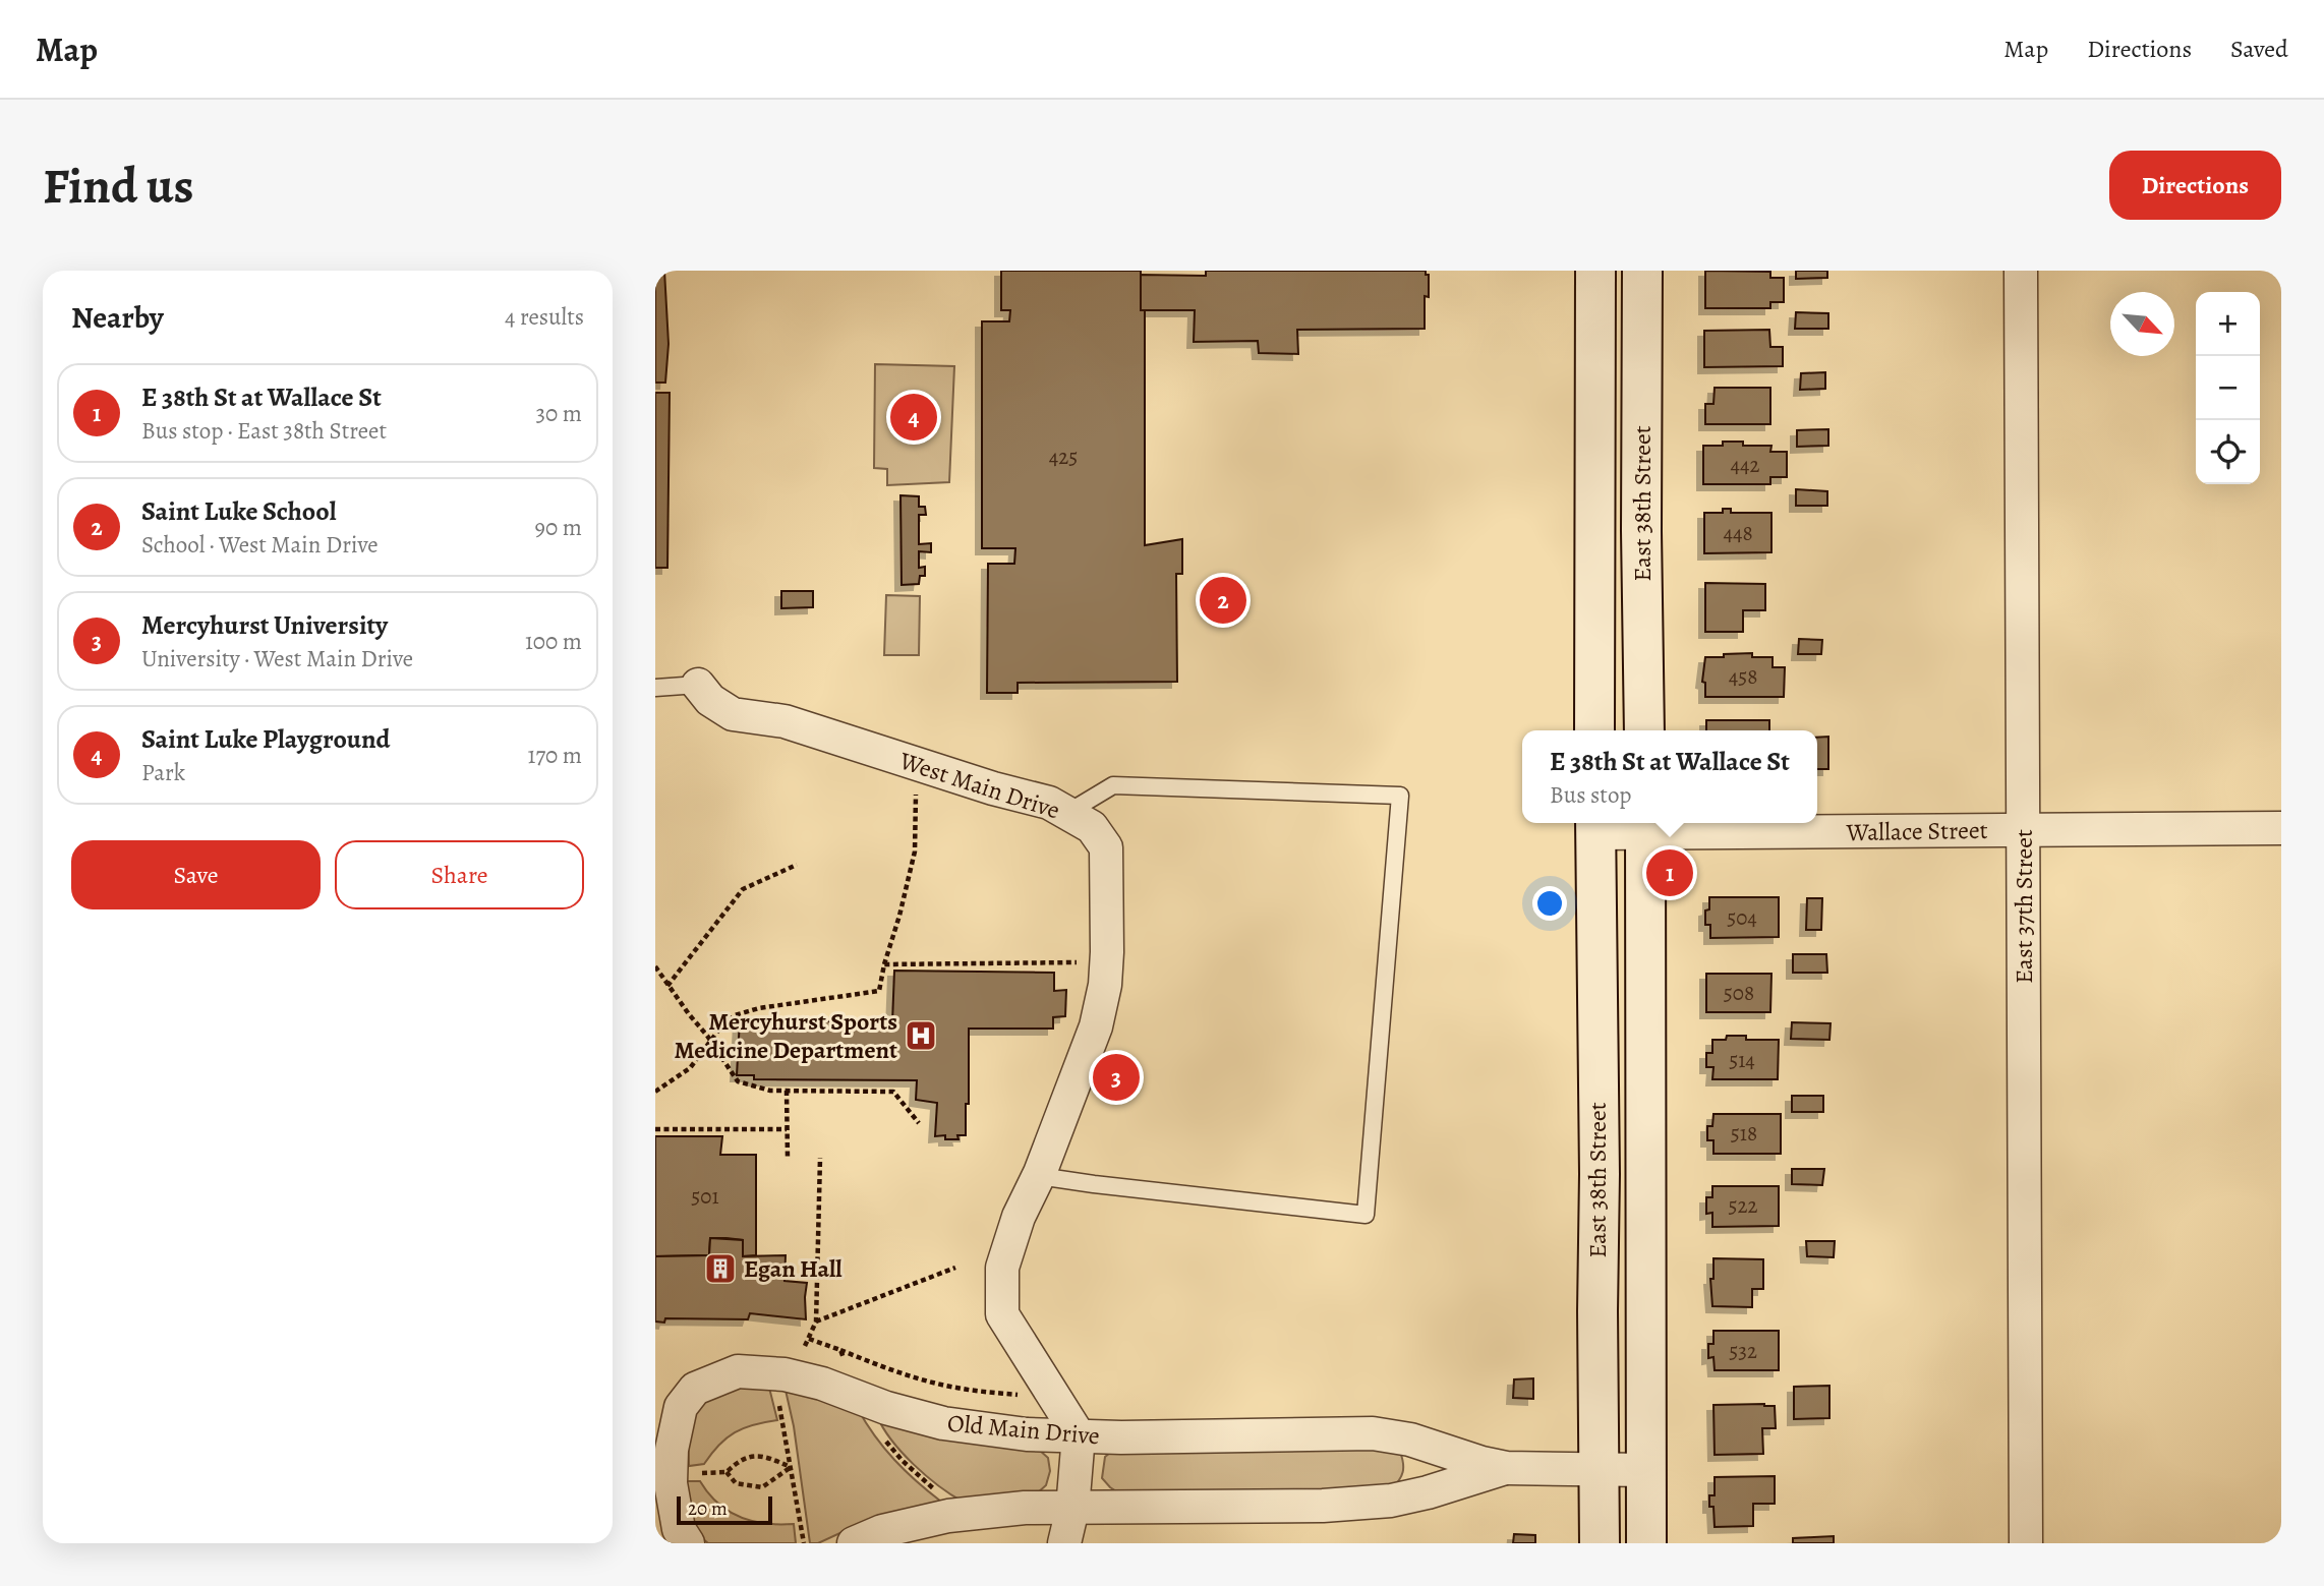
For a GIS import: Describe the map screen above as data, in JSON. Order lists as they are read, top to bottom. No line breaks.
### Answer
{"streets":{"main road":["East 38th Street"],"street":["West Main Drive","Wallace Street","East 37th Street","Old Main Drive"]},"crossings":[["East 38th Street","Wallace Street"],["East 38th Street","Old Main Drive"],["West Main Drive","Old Main Drive"],["Wallace Street","East 37th Street"]],"places":{"hospital":["Mercyhurst Sports Medicine Department"],"building":["Egan Hall"]},"house_numbers":["425","442","448","458","504","508","514","518","501","522","532"],"scale_bar":"20 m","north":"bottom right","page":{"header":"Map","nav":["Map","Directions","Saved"],"buttons":["Directions",["Save","Share"]],"title":"Find us","heading":["Nearby","4 results"],"map_buttons":["+","−"],"list":[{"mark":"1","name":"E 38th St at Wallace St","note":"Bus stop · East 38th Street","value":"30 m"},{"mark":"2","name":"Saint Luke School","note":"School · West Main Drive","value":"90 m"},{"mark":"3","name":"Mercyhurst University","note":"University · West Main Drive","value":"100 m"},{"mark":"4","name":"Saint Luke Playground","note":"Park","value":"170 m"}],"pins":["4","2","1","3"],"popup":["E 38th St at Wallace St","Bus stop"],"scale":"20 m"}}
